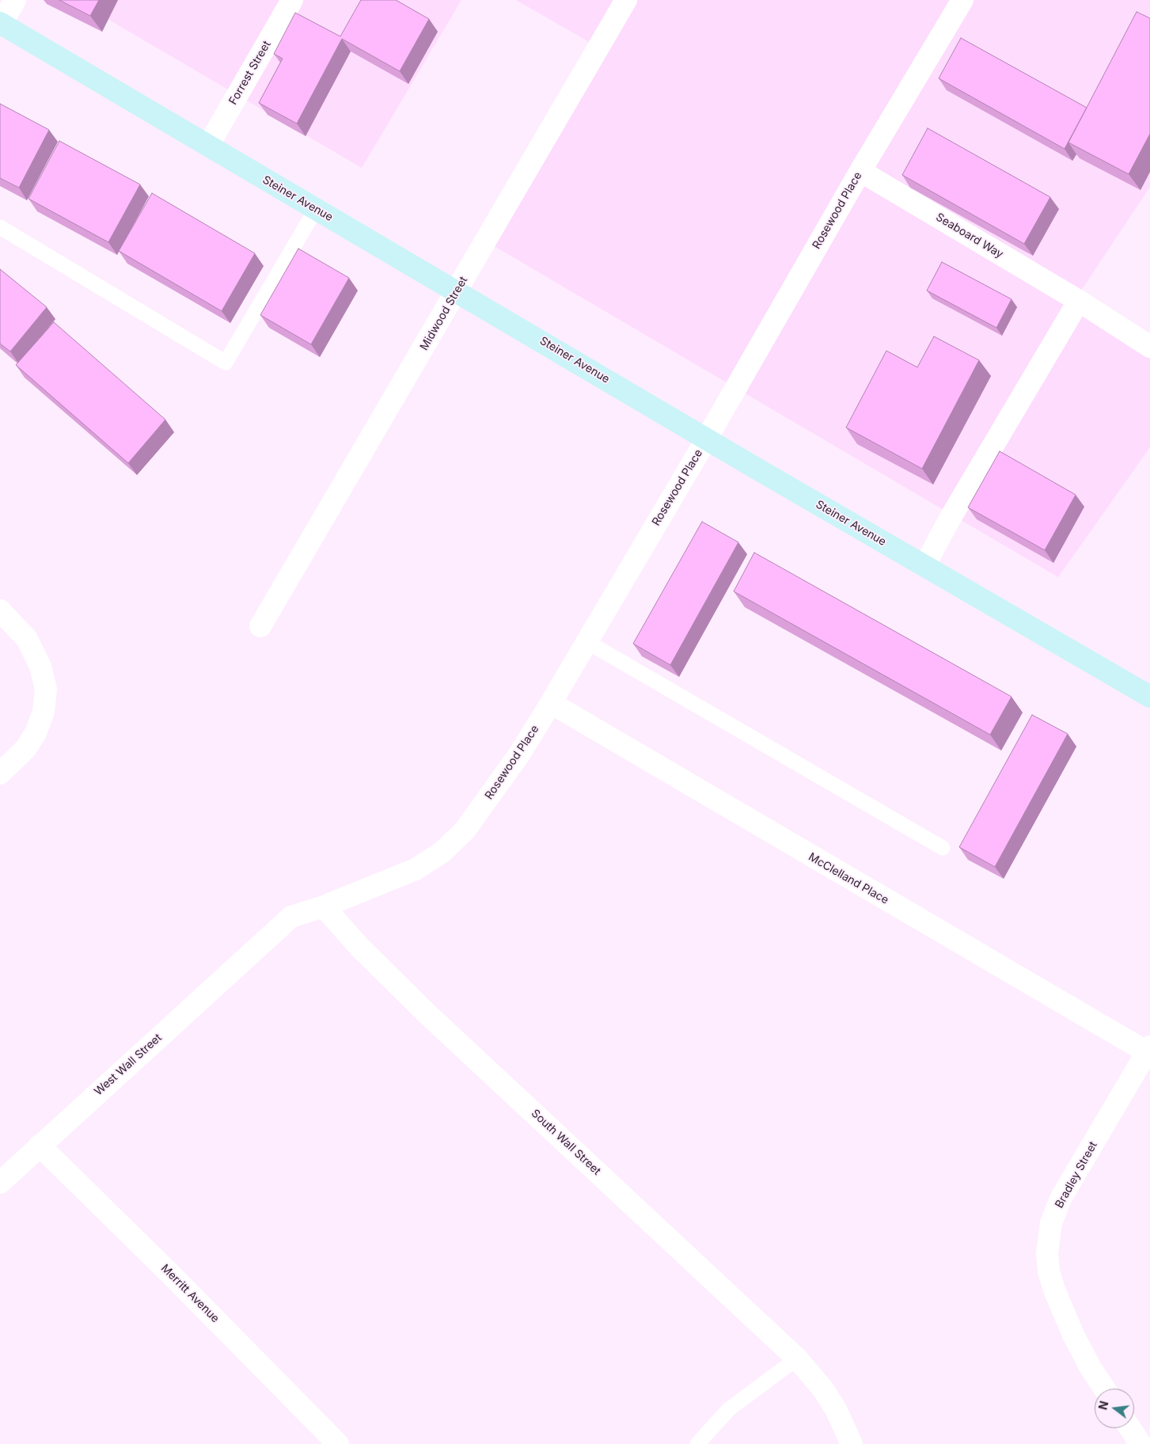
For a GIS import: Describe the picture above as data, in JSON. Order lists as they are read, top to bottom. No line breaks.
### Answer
{"streets":{"street":["Forrest Street","Steiner Avenue","Rosewood Place","Seaboard Way","Midwood Street","McClelland Place","West Wall Street","South Wall Street","Bradley Street","Merritt Avenue"]},"crossings":[["Forrest Street","Steiner Avenue"],["Steiner Avenue","Rosewood Place"],["Steiner Avenue","Midwood Street"],["Rosewood Place","Seaboard Way"],["Rosewood Place","McClelland Place"],["Rosewood Place","West Wall Street"],["Rosewood Place","South Wall Street"],["McClelland Place","Bradley Street"],["West Wall Street","South Wall Street"],["West Wall Street","Merritt Avenue"]],"north":"left"}
